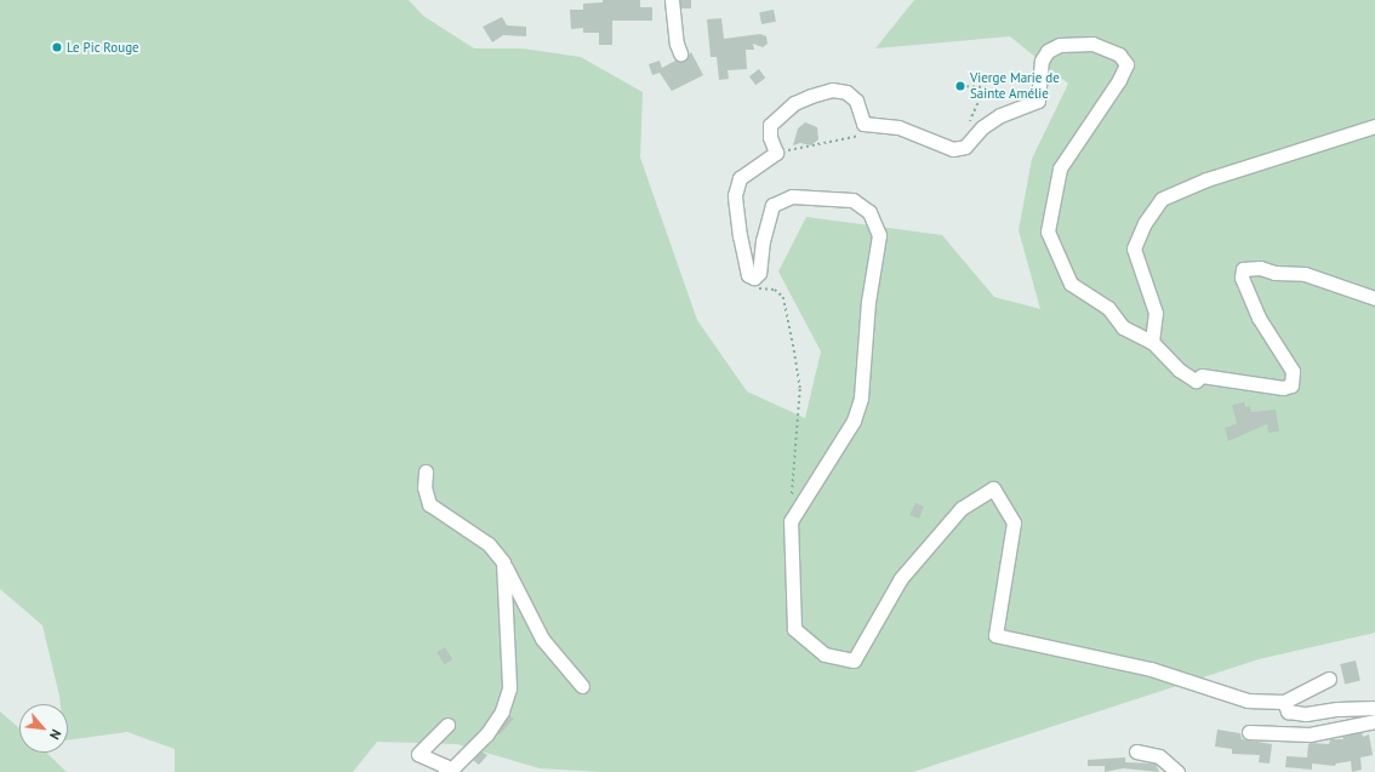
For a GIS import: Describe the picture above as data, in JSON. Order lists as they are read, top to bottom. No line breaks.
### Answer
{"places":["Le Pic Rouge","Vierge Marie de Sainte Amélie"],"north":"bottom right"}
